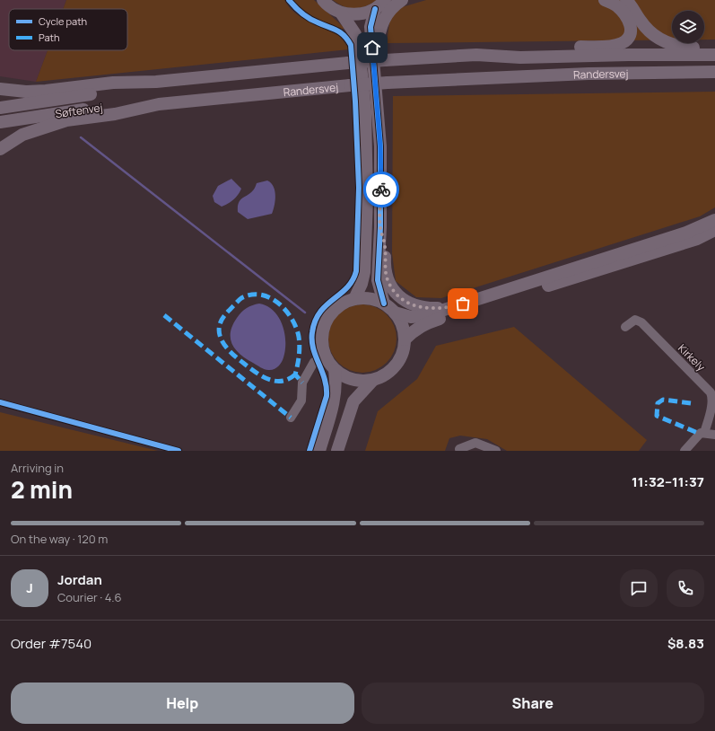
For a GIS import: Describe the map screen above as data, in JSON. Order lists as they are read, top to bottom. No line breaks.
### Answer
{"streets":{"main road":["Randersvej","Søftenvej"],"street":["Kirkely"]},"crossings":[["Randersvej","Søftenvej"]],"legend":["Cycle path","Path"],"page":{"heading":["2 min","Arriving in","11:32–11:37"],"panel":["Jordan","Courier · 4.6","Order #7540","$8.83"],"bar":"On the way · 120 m","round":"J","buttons":["Help","Share"]}}
